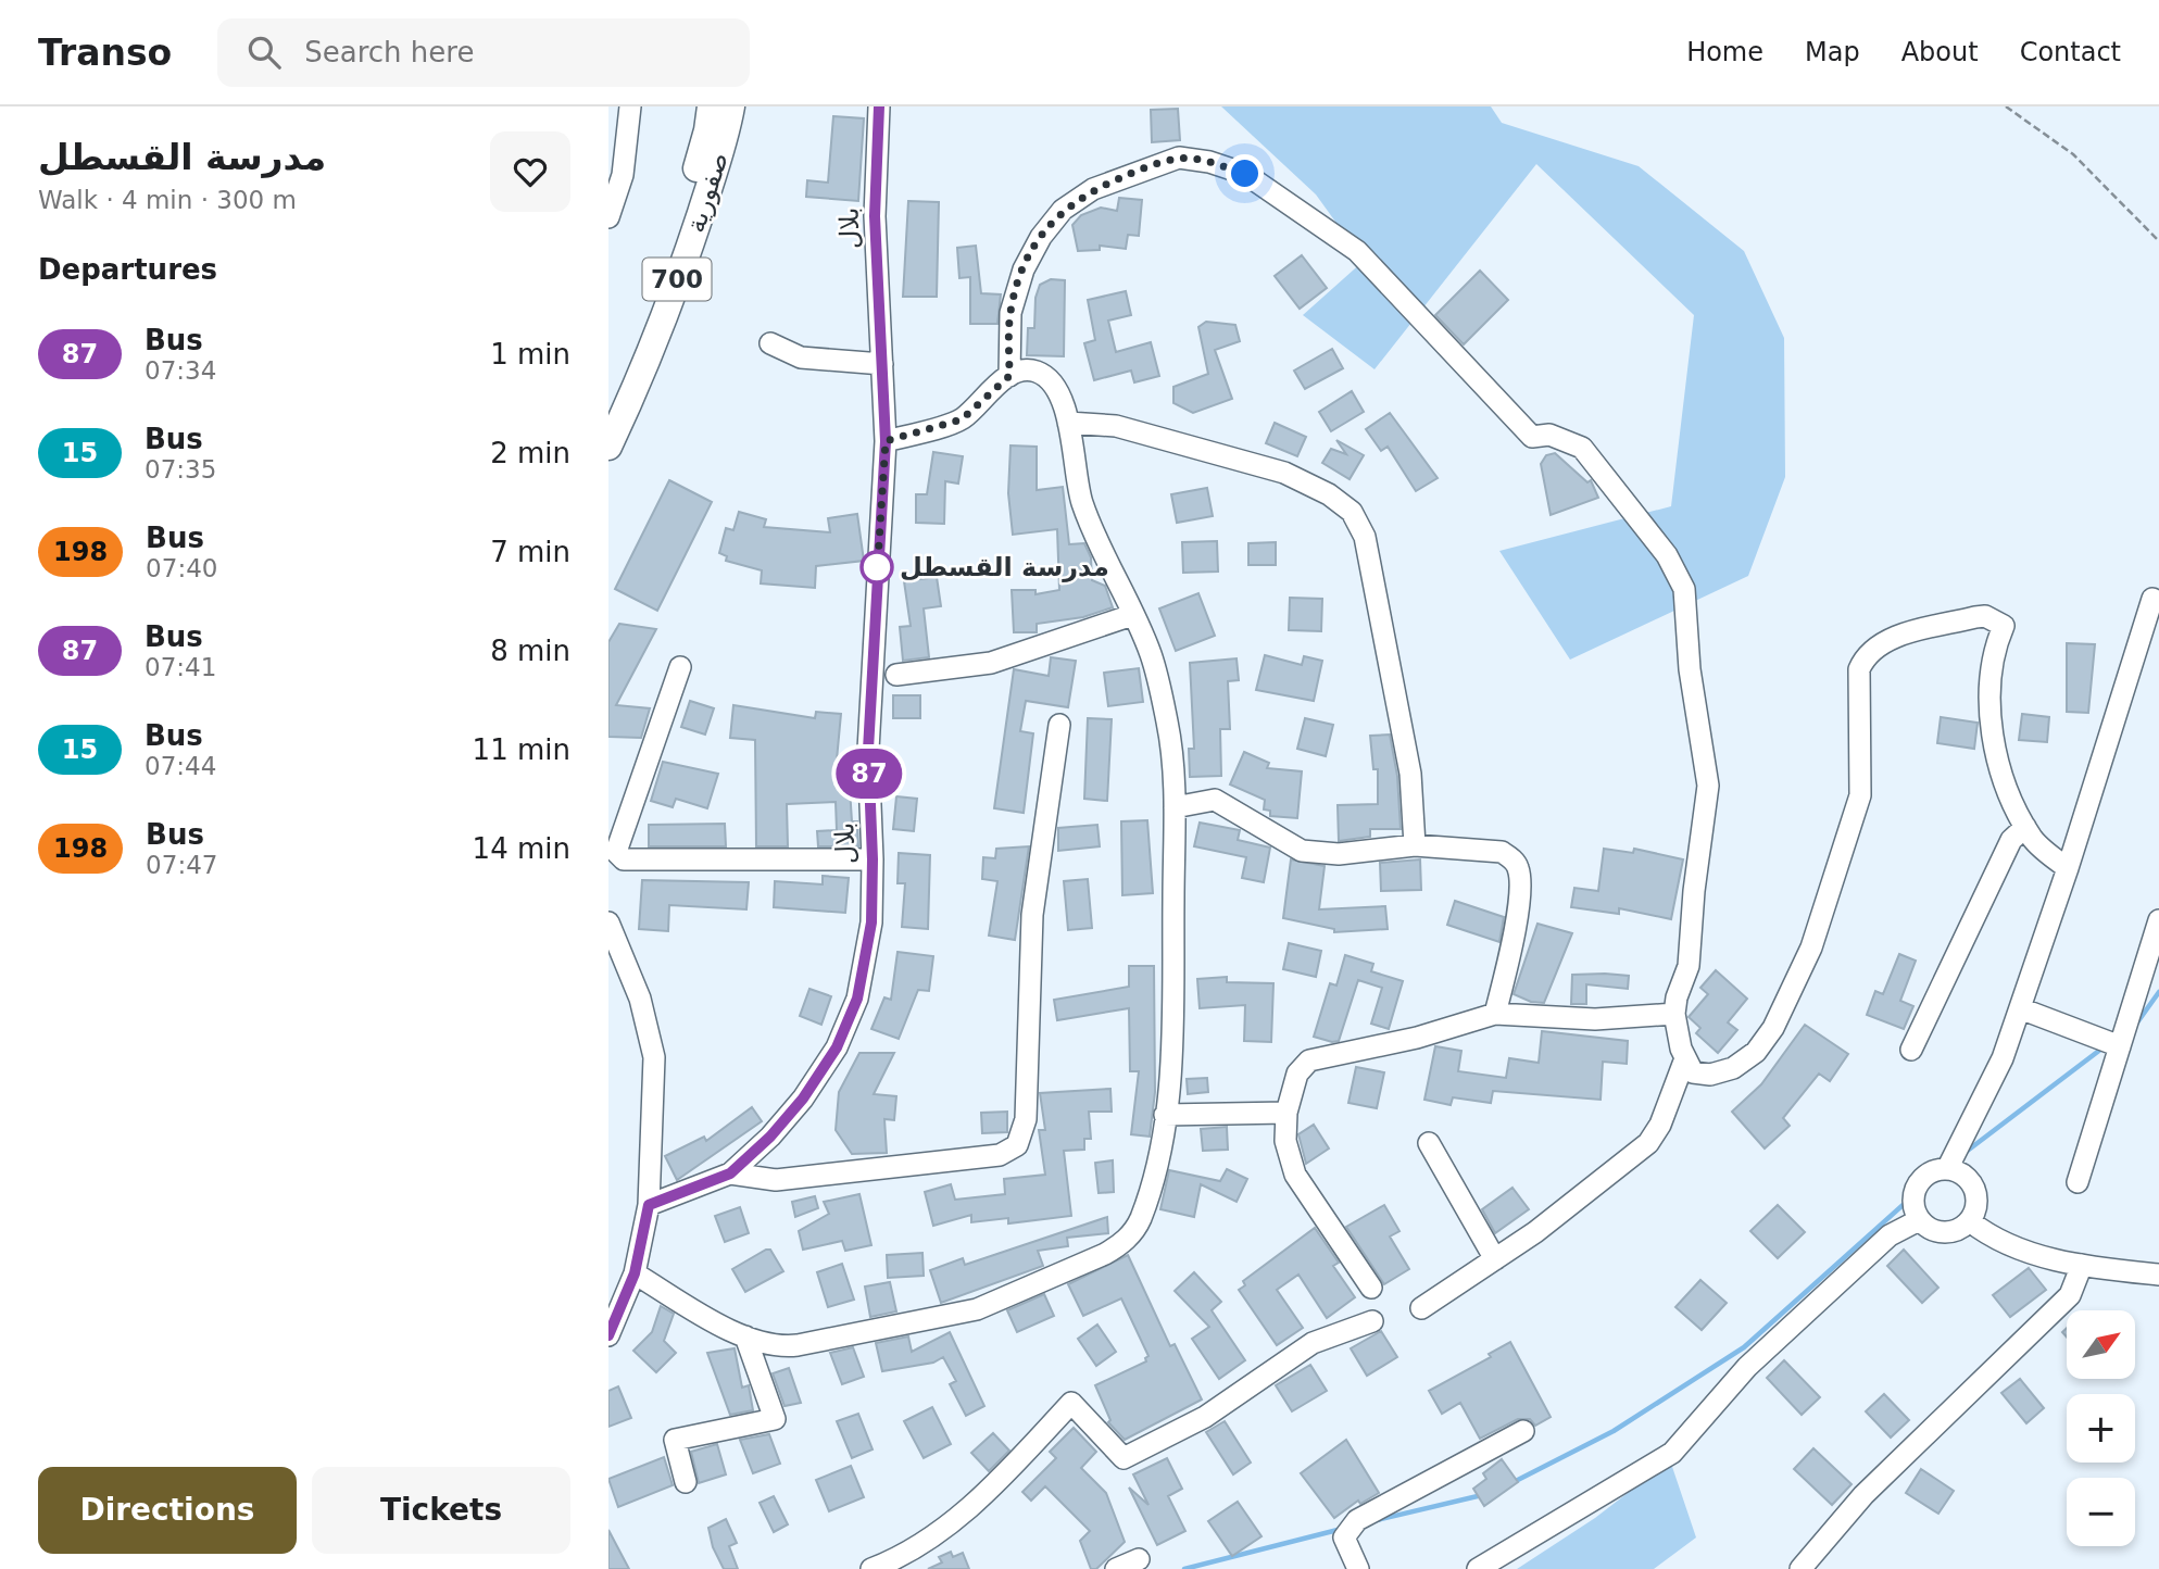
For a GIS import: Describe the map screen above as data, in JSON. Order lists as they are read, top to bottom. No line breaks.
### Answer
{"streets":{"main road":["صفورية","700"],"street":["بلال"]},"places":["مدرسة القسطل"],"lines":["bus line 87"],"north":"top right","page":{"header":"Transo","search":"Search here","nav":["Home","Map","About","Contact"],"heading":[["مدرسة القسطل","Walk · 4 min · 300 m"],"Departures"],"on_map":"87","list":[{"mark":"87","name":"Bus","note":"07:34","value":"1 min"},{"mark":"15","name":"Bus","note":"07:35","value":"2 min"},{"mark":"198","name":"Bus","note":"07:40","value":"7 min"},{"mark":"87","name":"Bus","note":"07:41","value":"8 min"},{"mark":"15","name":"Bus","note":"07:44","value":"11 min"},{"mark":"198","name":"Bus","note":"07:47","value":"14 min"}],"map_buttons":["+","−"],"buttons":["Directions","Tickets"]}}
